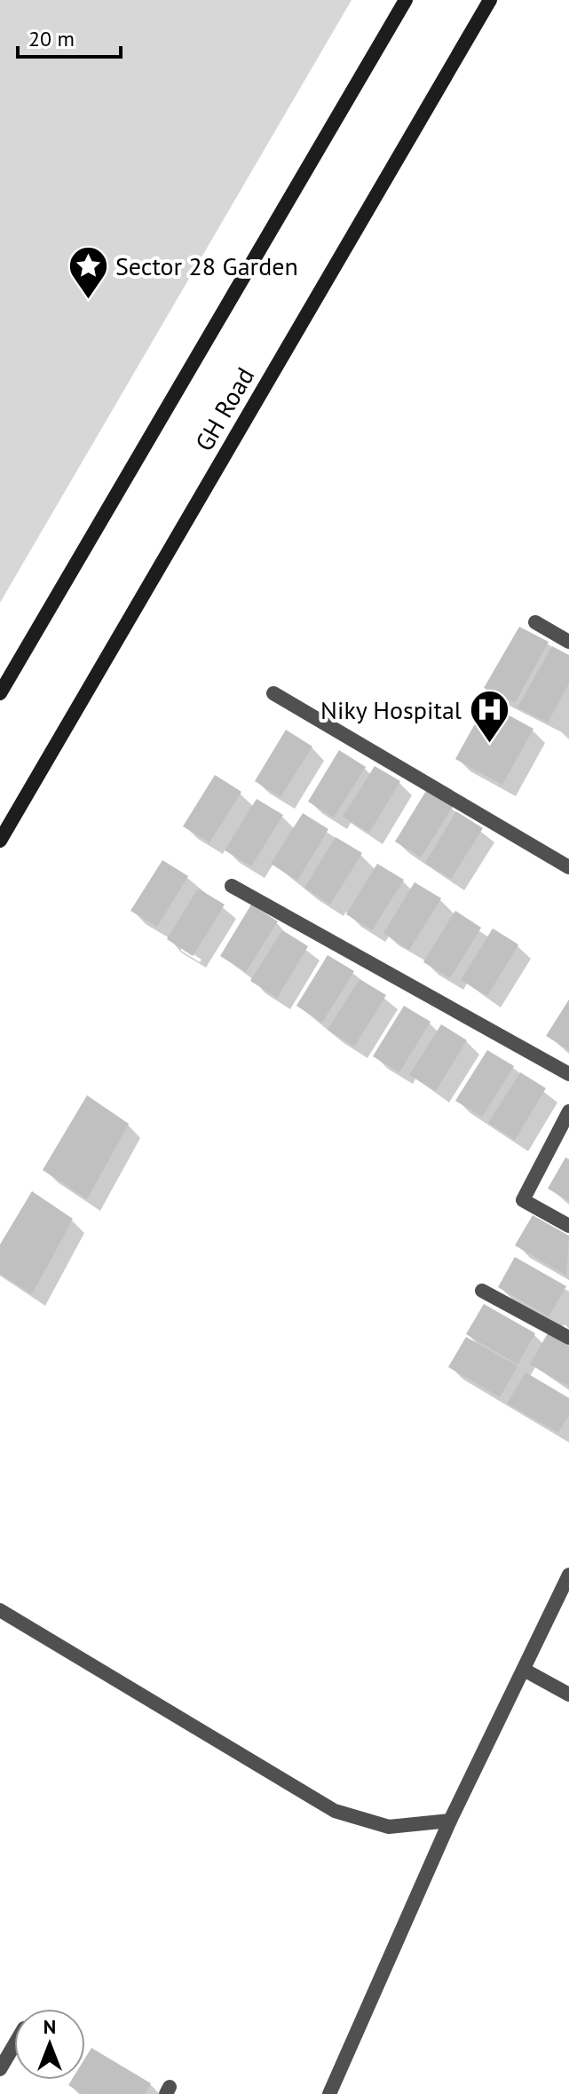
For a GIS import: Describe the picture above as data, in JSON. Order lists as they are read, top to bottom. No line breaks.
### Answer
{"streets":{"main road":["GH Road"]},"places":{"place":["Sector 28 Garden"],"hospital":["Niky Hospital"]},"scale_bar":"20 m","north":"top"}
